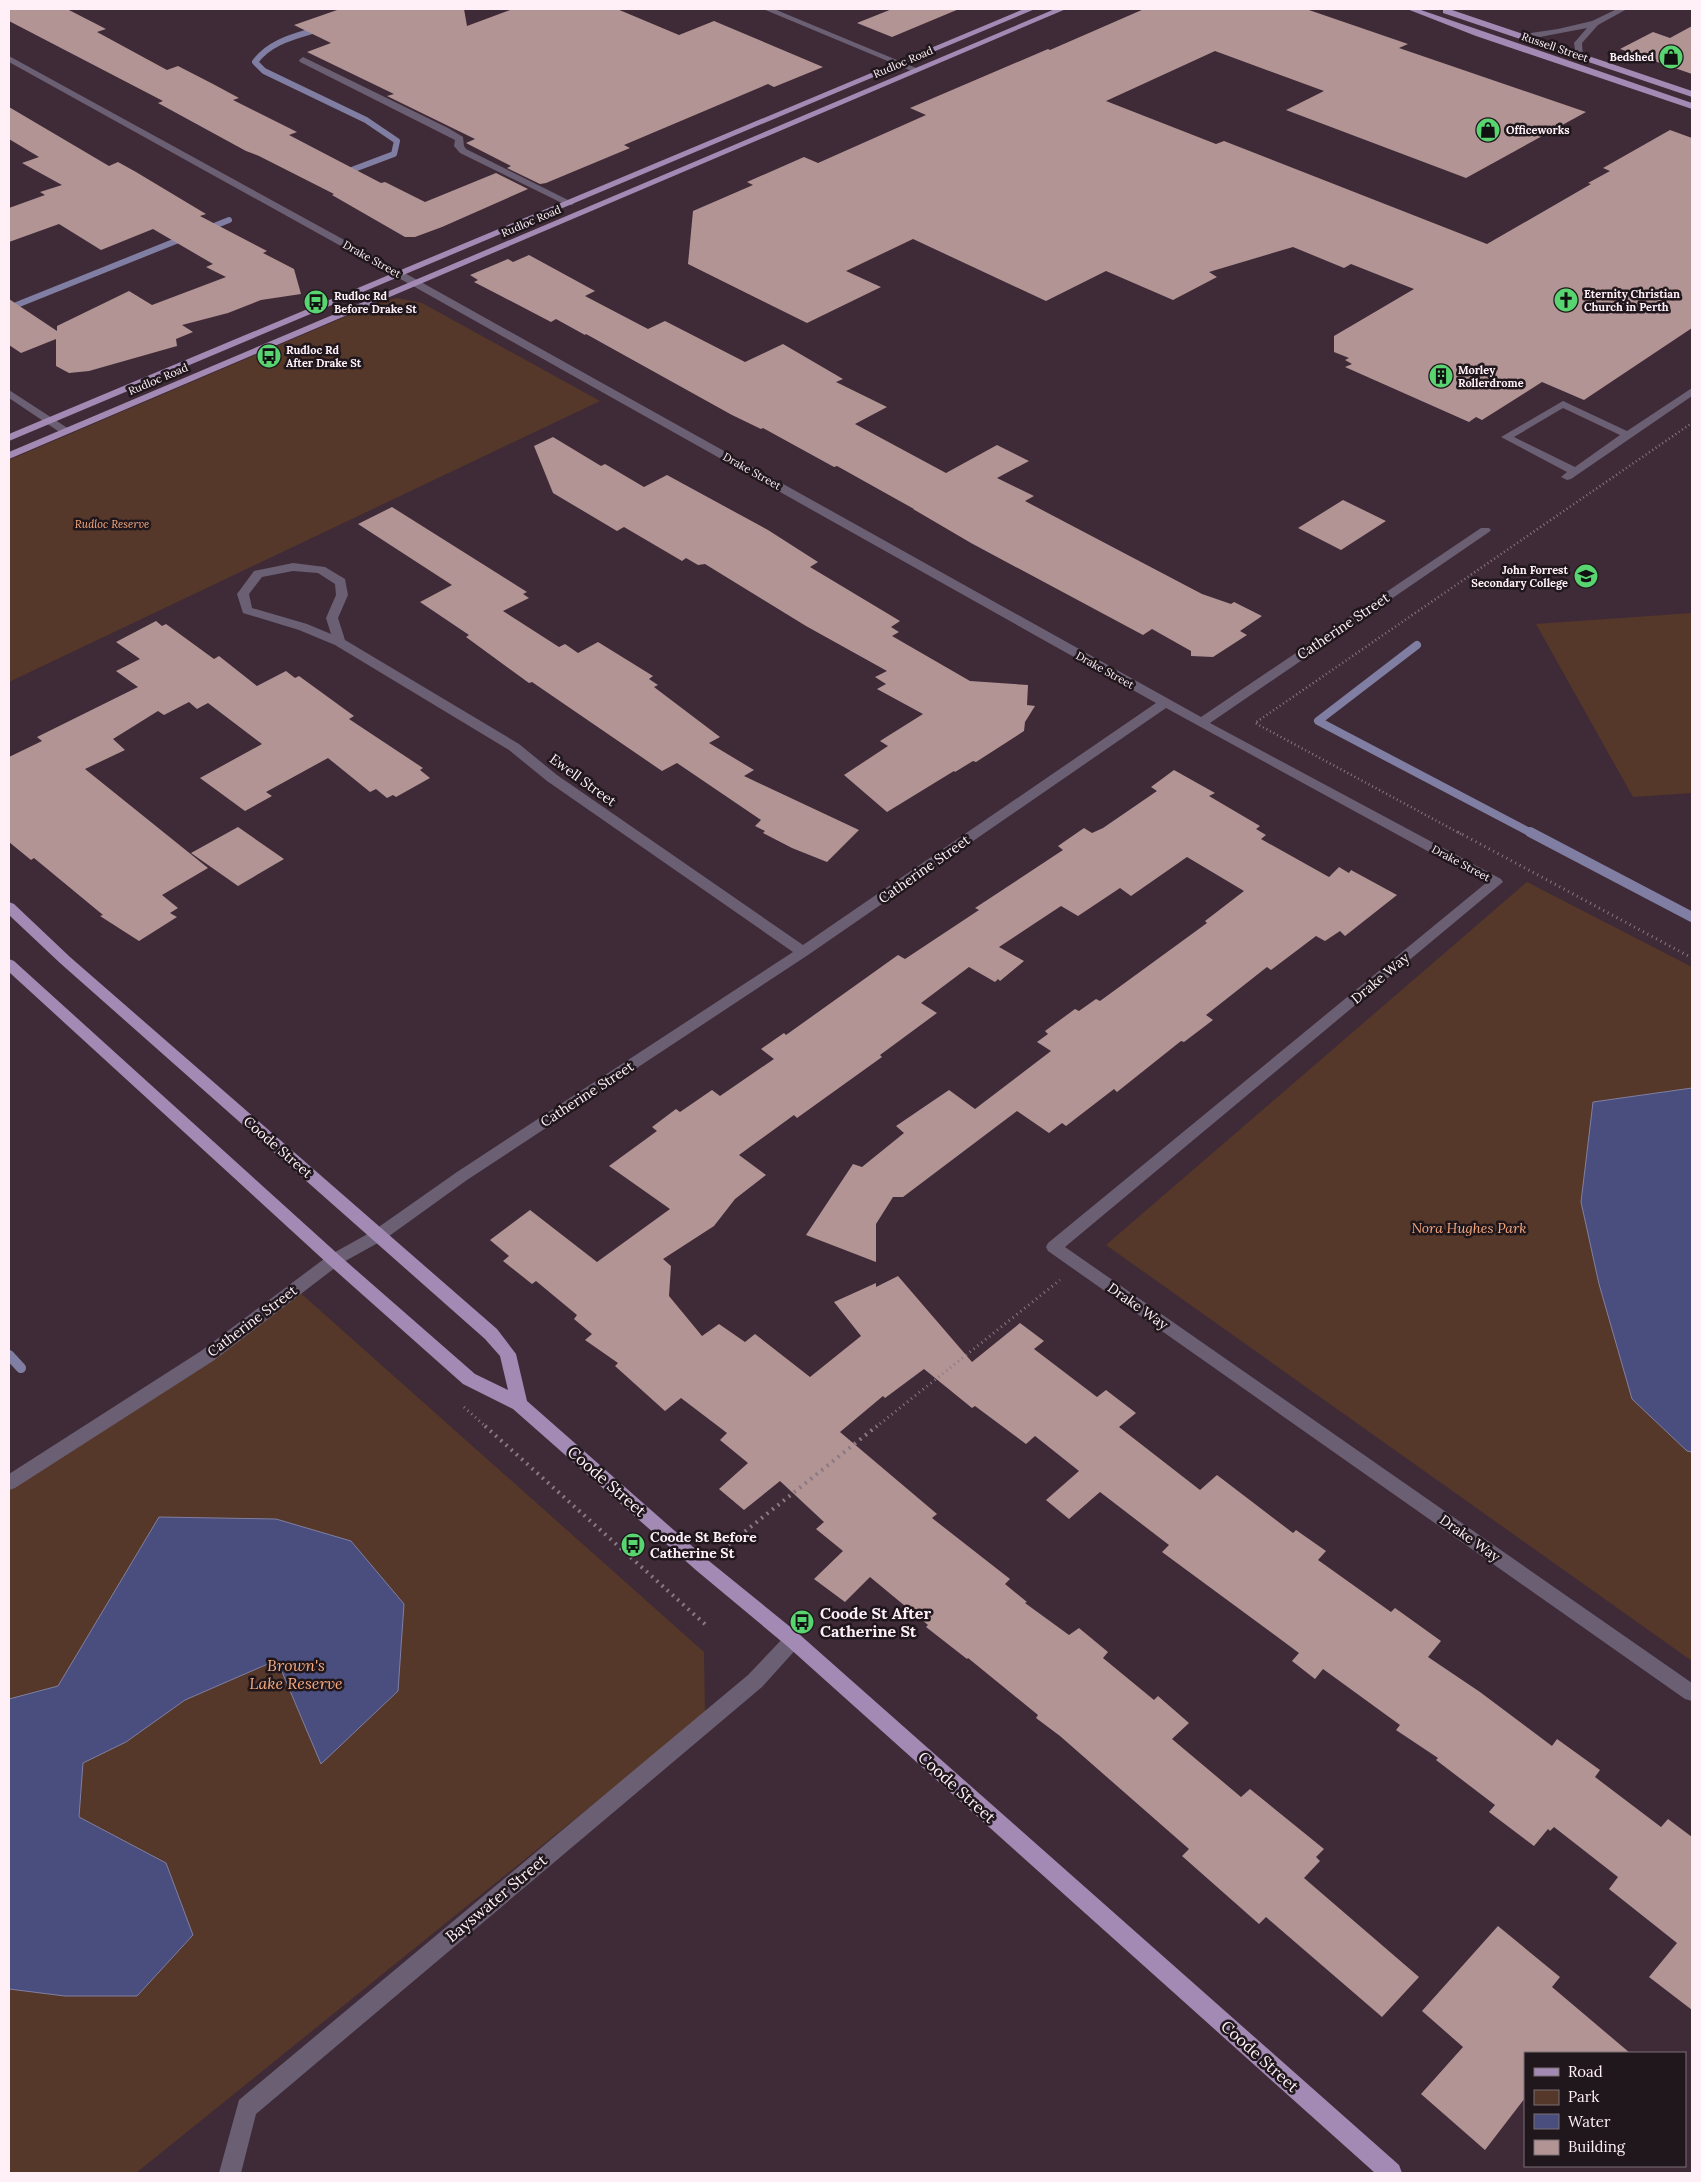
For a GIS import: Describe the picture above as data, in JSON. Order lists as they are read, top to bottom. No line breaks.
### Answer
{"streets":{"main road":["Russell Street","Rudloc Road","Coode Street"],"street":["Drake Street","Catherine Street","Ewell Street","Drake Way","Bayswater Street"]},"crossings":[["Rudloc Road","Drake Street"],["Drake Street","Catherine Street"],["Drake Street","Drake Way"],["Catherine Street","Ewell Street"],["Catherine Street","Coode Street"],["Coode Street","Bayswater Street"]],"parks":["Rudloc Reserve","Nora Hughes Park","Brown's Lake Reserve"],"places":{"shop":["Bedshed","Officeworks"],"church":["Eternity Christian Church in Perth"],"bus stop":["Rudloc Rd Before Drake St","Rudloc Rd After Drake St","Coode St Before Catherine St","Coode St After Catherine St"],"building":["Morley Rollerdrome"],"school or university":["John Forrest Secondary College"]},"legend":["Road","Park","Water","Building"]}
